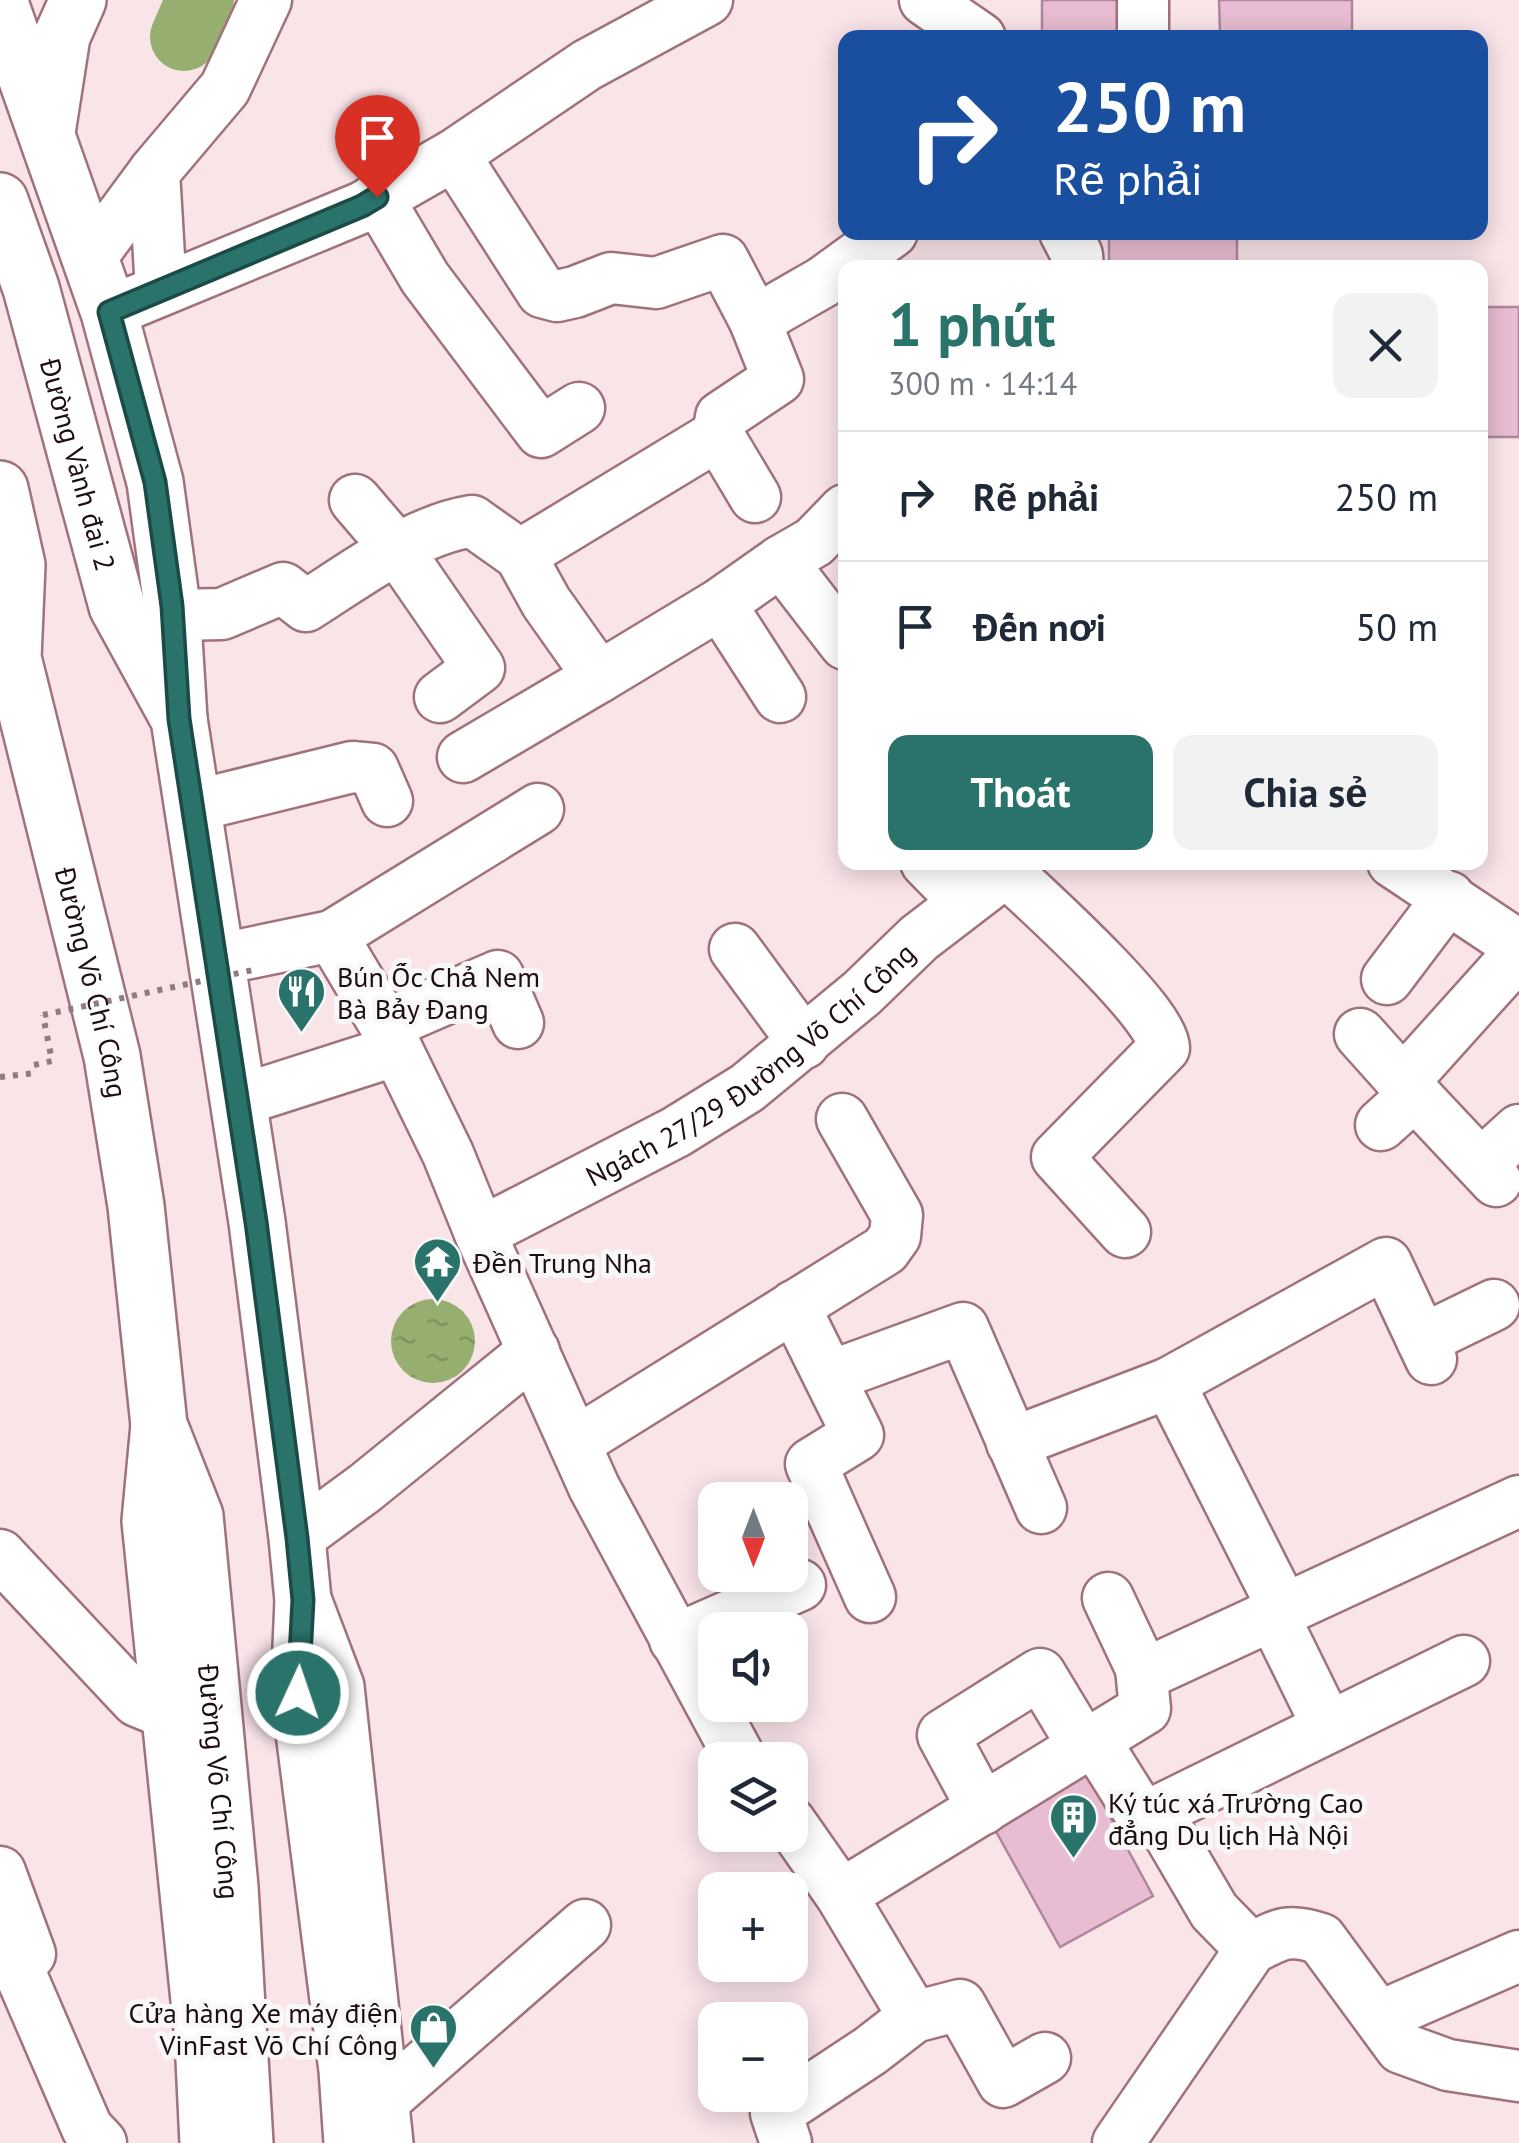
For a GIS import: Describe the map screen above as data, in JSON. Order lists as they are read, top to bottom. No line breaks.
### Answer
{"streets":{"main road":["Đường Vành đai 2","Đường Võ Chí Công"],"street":["Ngách 27/29 Đường Võ Chí Công"]},"places":{"restaurant":["Bún Ốc Chả Nem Bà Bảy Đang"],"temple":["Đền Trung Nha"],"building":["Ký túc xá Trường Cao đẳng Du lịch Hà Nội"],"shop":["Cửa hàng Xe máy điện VinFast Võ Chí Công"]},"north":"bottom","page":{"turn":["250 m","Rẽ phải"],"heading":["1 phút","300 m · 14:14"],"list":[{"name":"Rẽ phải","value":"250 m"},{"name":"Đến nơi","value":"50 m"}],"buttons":["Thoát","Chia sẻ"],"map_buttons":["+","−"]}}
